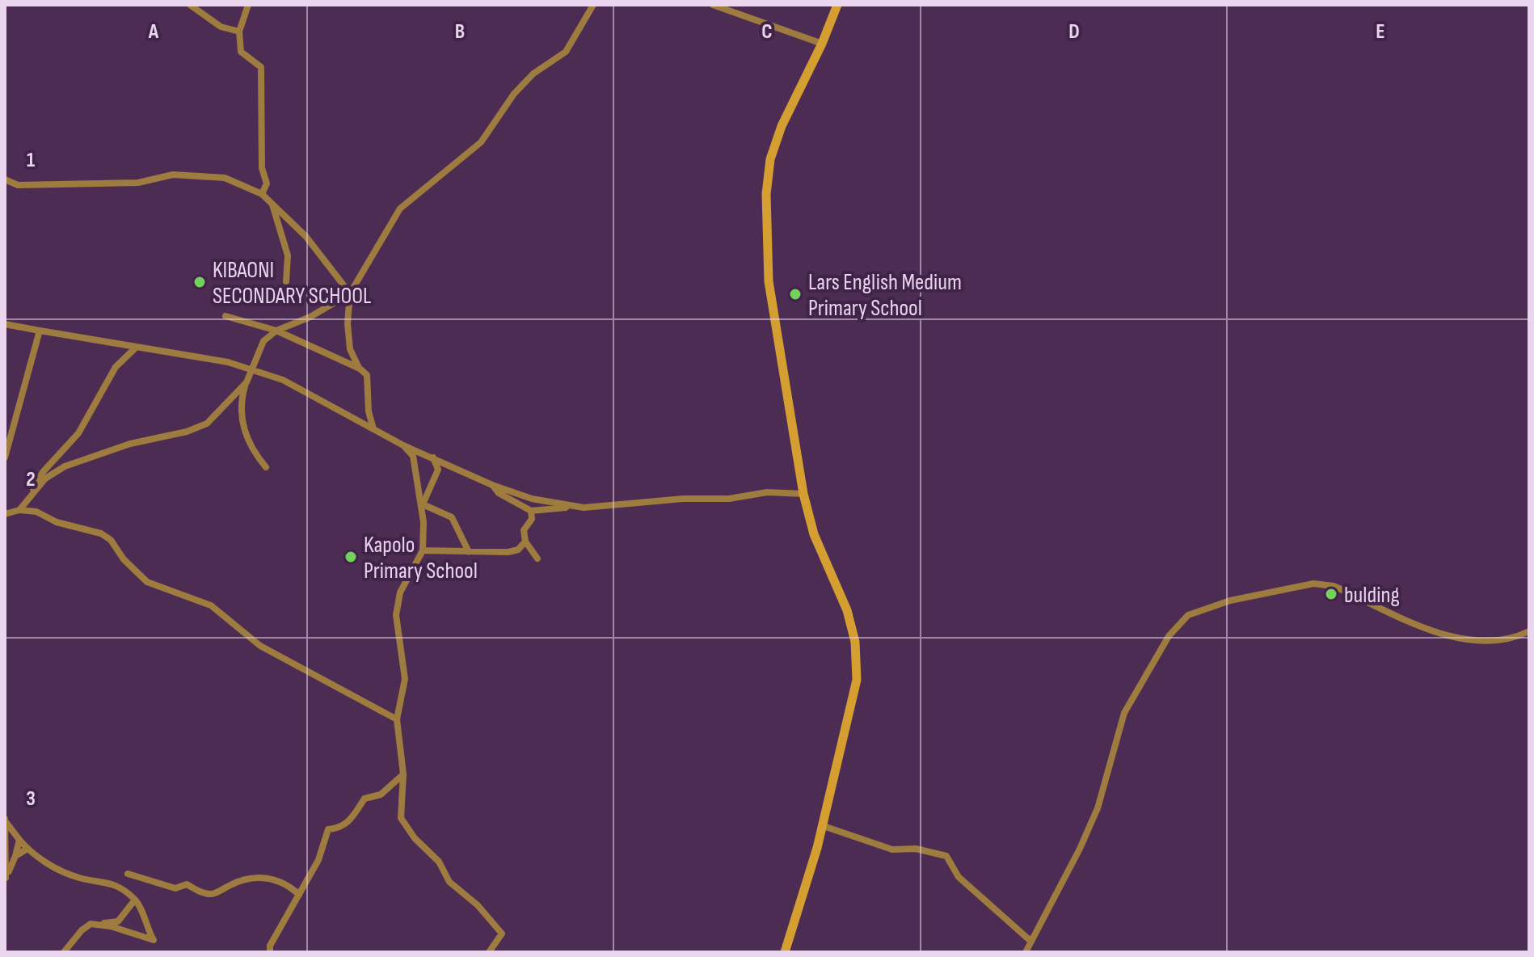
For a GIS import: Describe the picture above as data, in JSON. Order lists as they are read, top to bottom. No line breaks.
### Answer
{"places":["KIBAONI SECONDARY SCHOOL","Lars English Medium Primary School","Kapolo Primary School","bulding"],"grid":{"columns":["A","B","C","D","E"],"rows":["1","2","3"]}}
